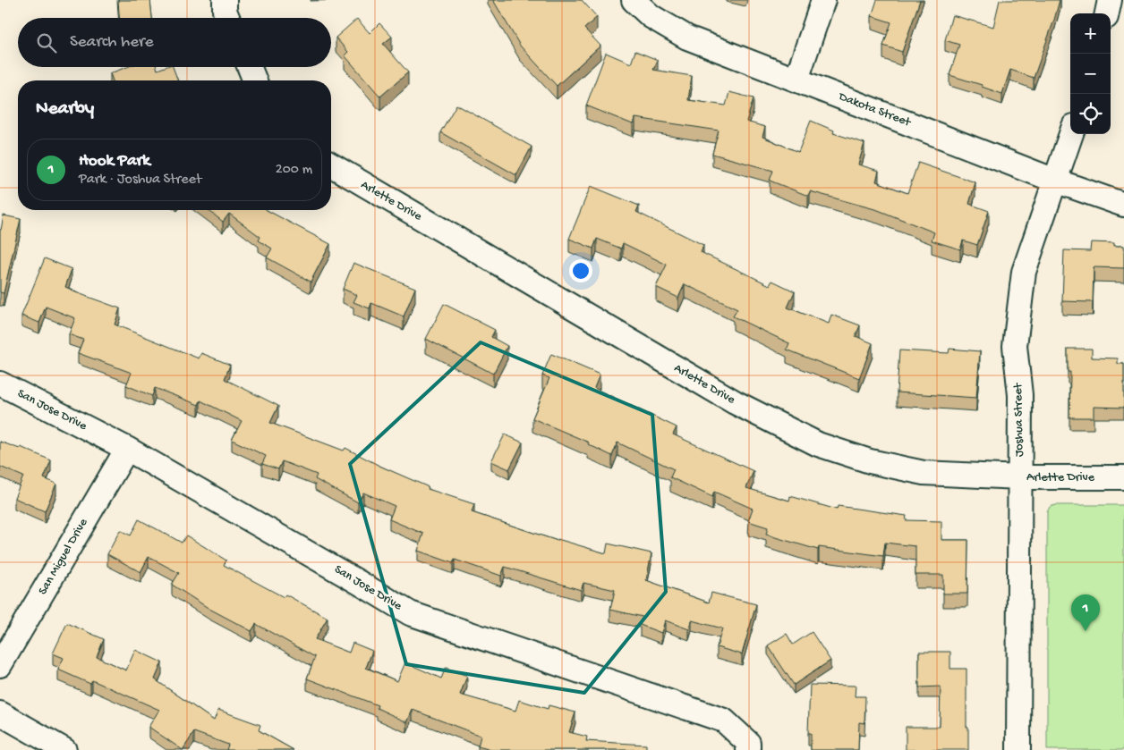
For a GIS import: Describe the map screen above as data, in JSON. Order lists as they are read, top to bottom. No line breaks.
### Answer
{"streets":{"street":["Dakota Street","Arlette Drive","San Jose Drive","Joshua Street","San Miguel Drive"]},"crossings":[["Dakota Street","Joshua Street"],["Arlette Drive","Joshua Street"],["San Jose Drive","San Miguel Drive"]],"page":{"map_buttons":["+","−"],"search":"Search here","heading":"Nearby","list":[{"mark":"1","name":"Hook Park","note":"Park · Joshua Street","value":"200 m"}],"pins":"1"}}
